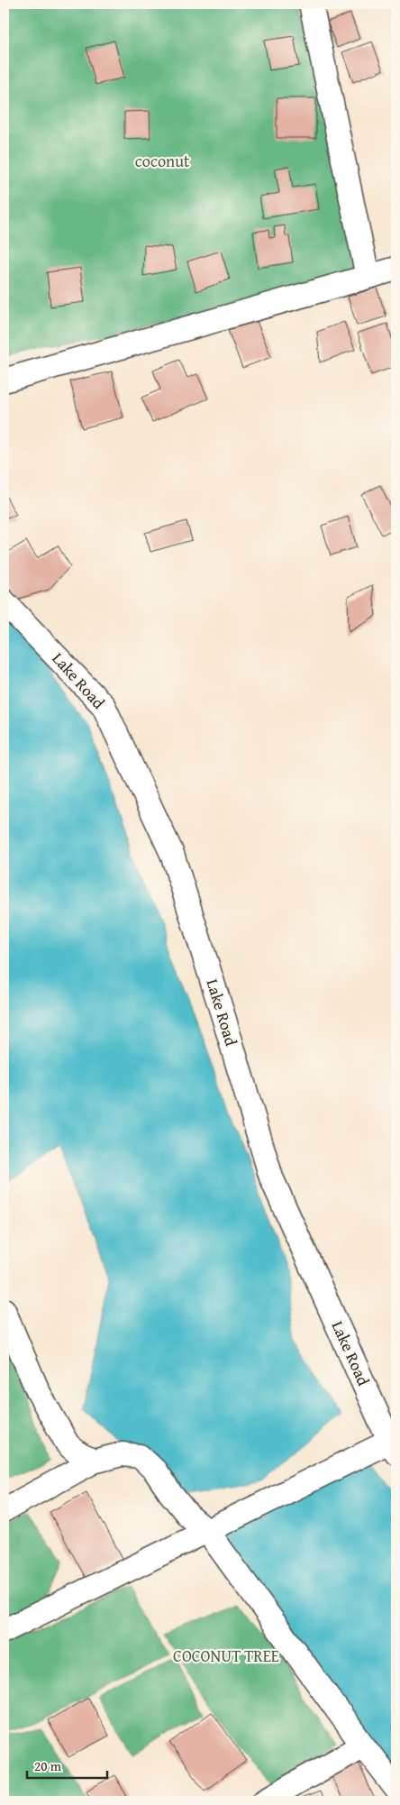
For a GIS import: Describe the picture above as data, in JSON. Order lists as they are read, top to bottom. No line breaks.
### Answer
{"streets":{"street":["Lake Road"]},"parks":["coconut","COCONUT TREE"],"scale_bar":"20 m"}
